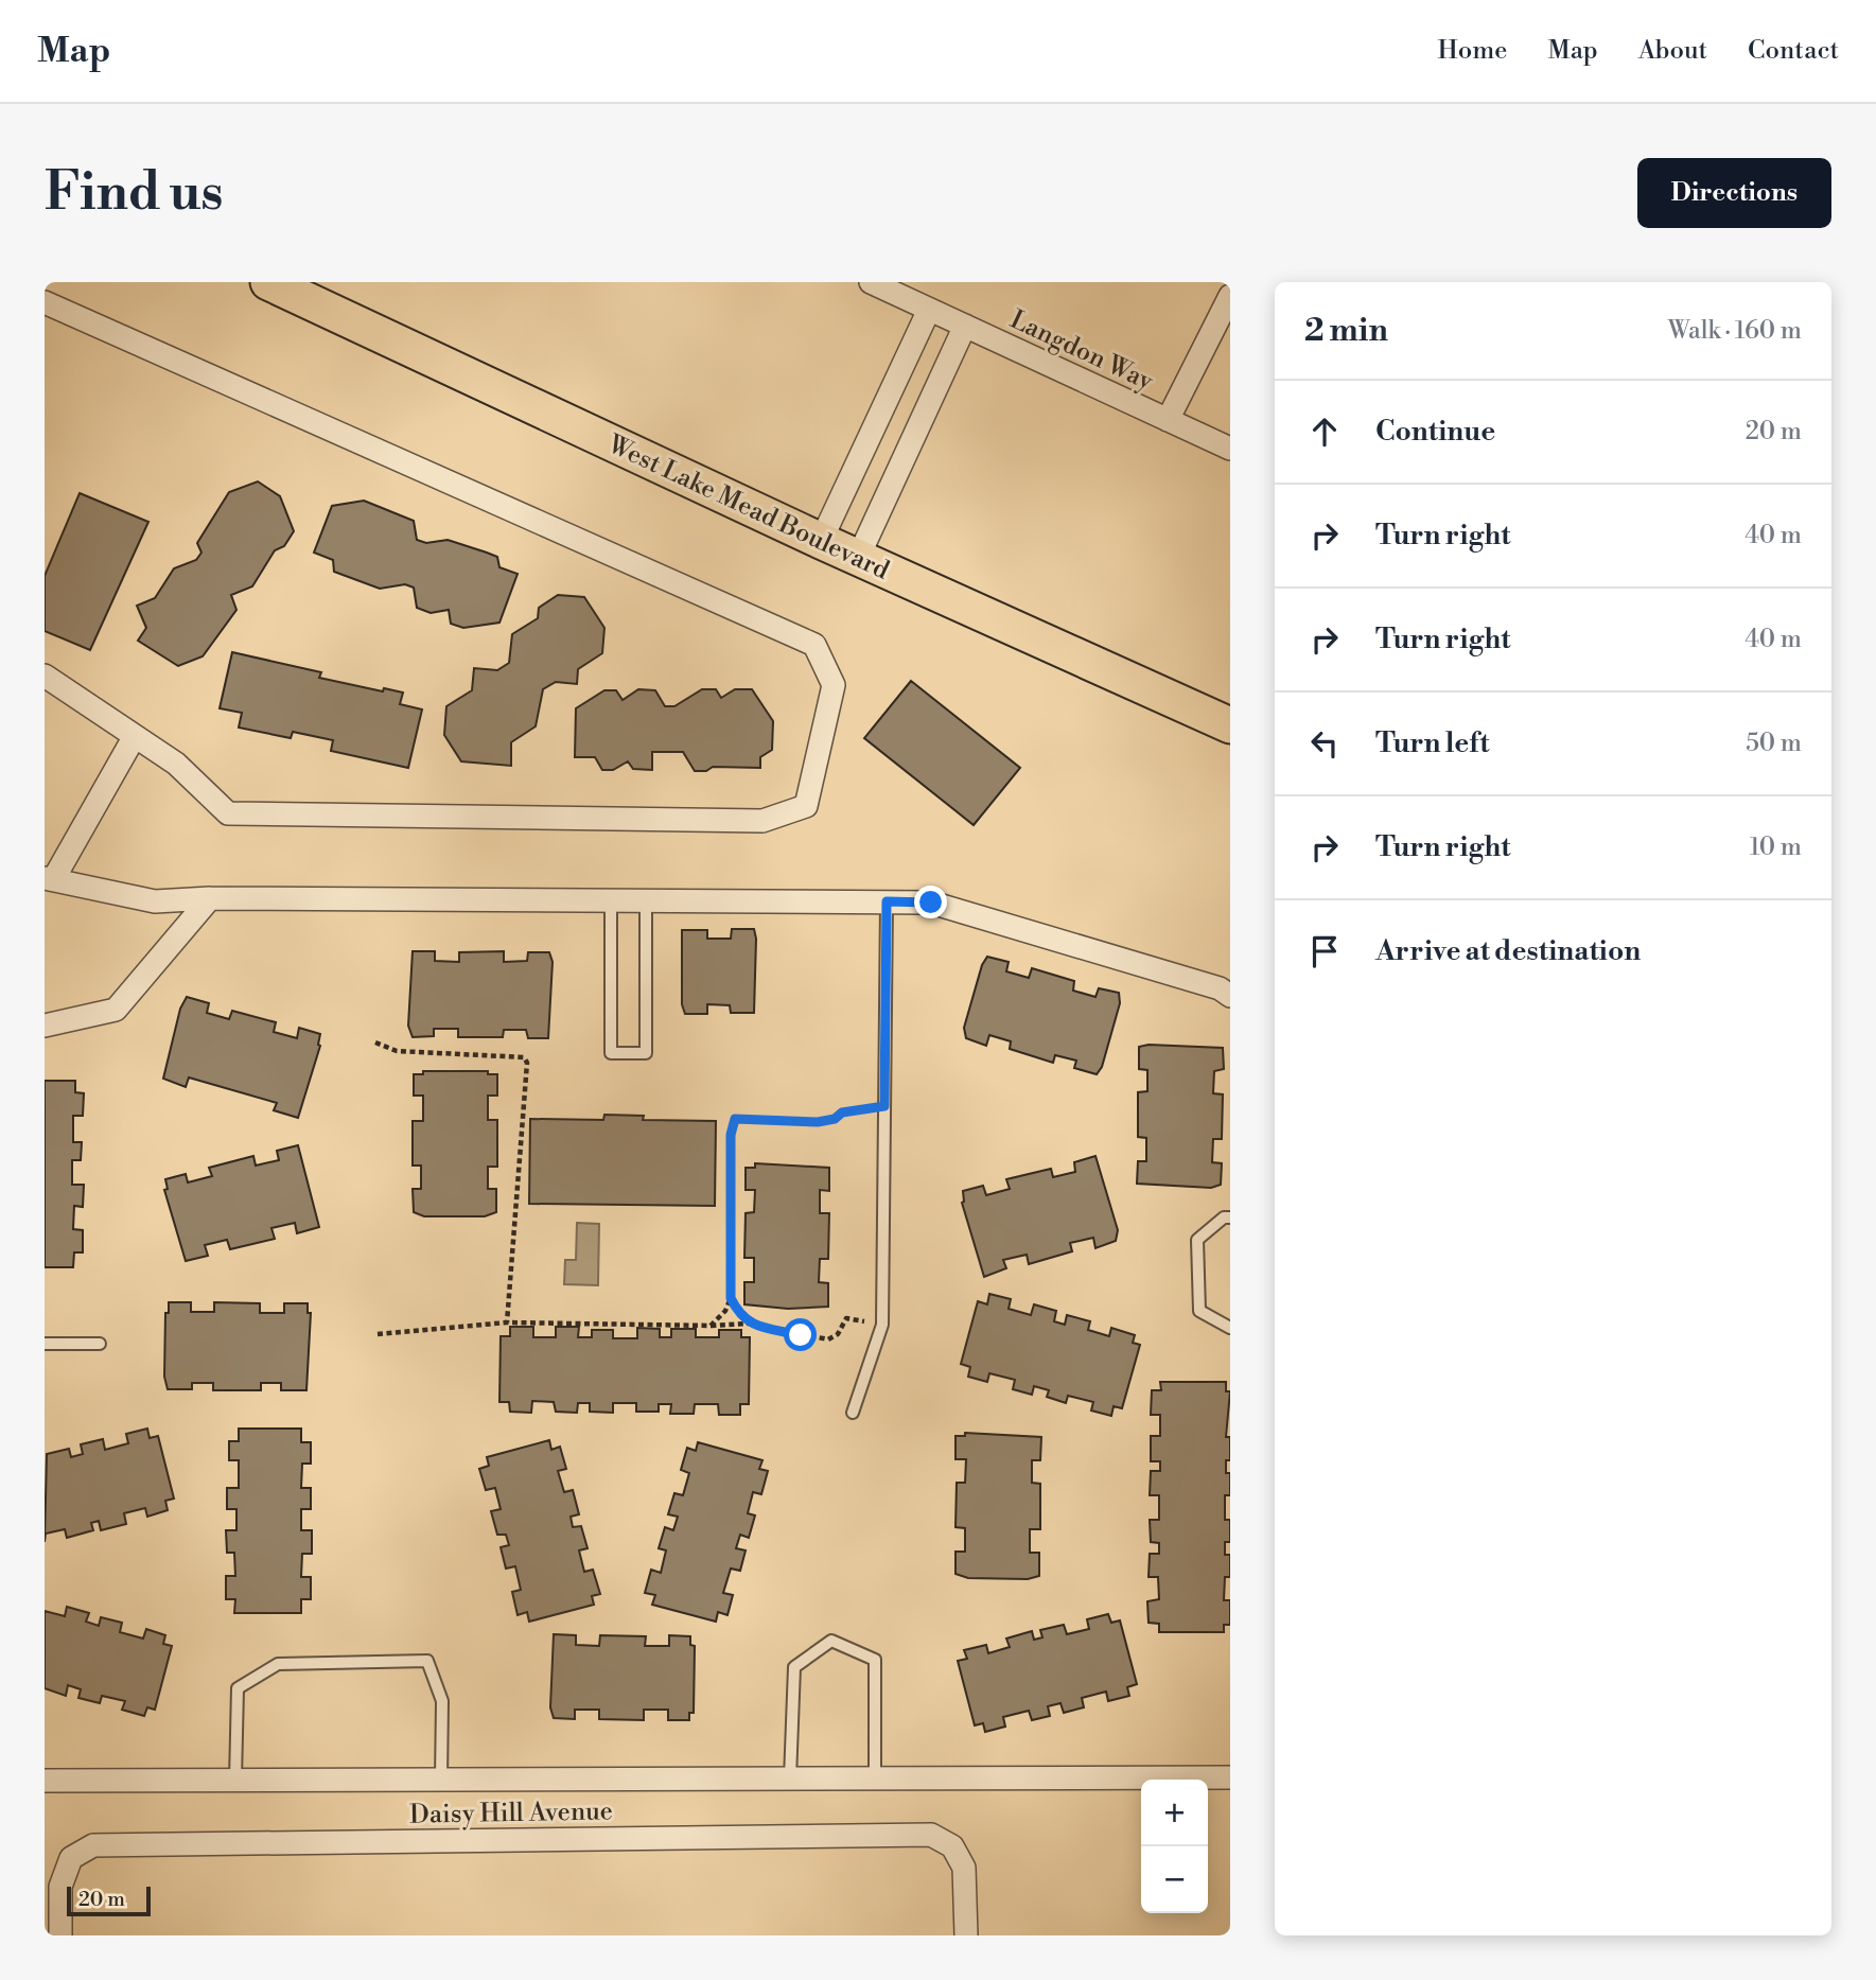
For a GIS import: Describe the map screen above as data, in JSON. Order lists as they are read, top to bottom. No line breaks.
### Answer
{"streets":{"main road":["West Lake Mead Boulevard"],"street":["Langdon Way","Daisy Hill Avenue"]},"scale_bar":"20 m","page":{"header":"Map","nav":["Home","Map","About","Contact"],"buttons":"Directions","title":"Find us","heading":["2 min","Walk · 160 m"],"list":[["Continue","20 m"],["Turn right","40 m"],["Turn right","40 m"],["Turn left","50 m"],["Turn right","10 m"],"Arrive at destination"],"map_buttons":["+","−"],"scale":"20 m"}}
